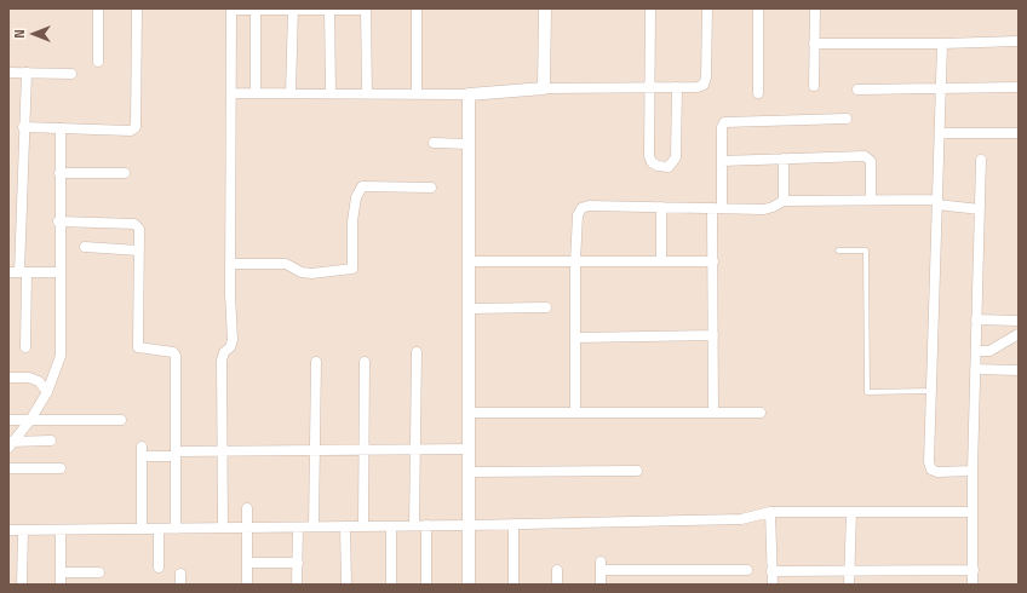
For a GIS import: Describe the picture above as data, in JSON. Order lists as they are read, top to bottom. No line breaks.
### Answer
{"north":"left"}
